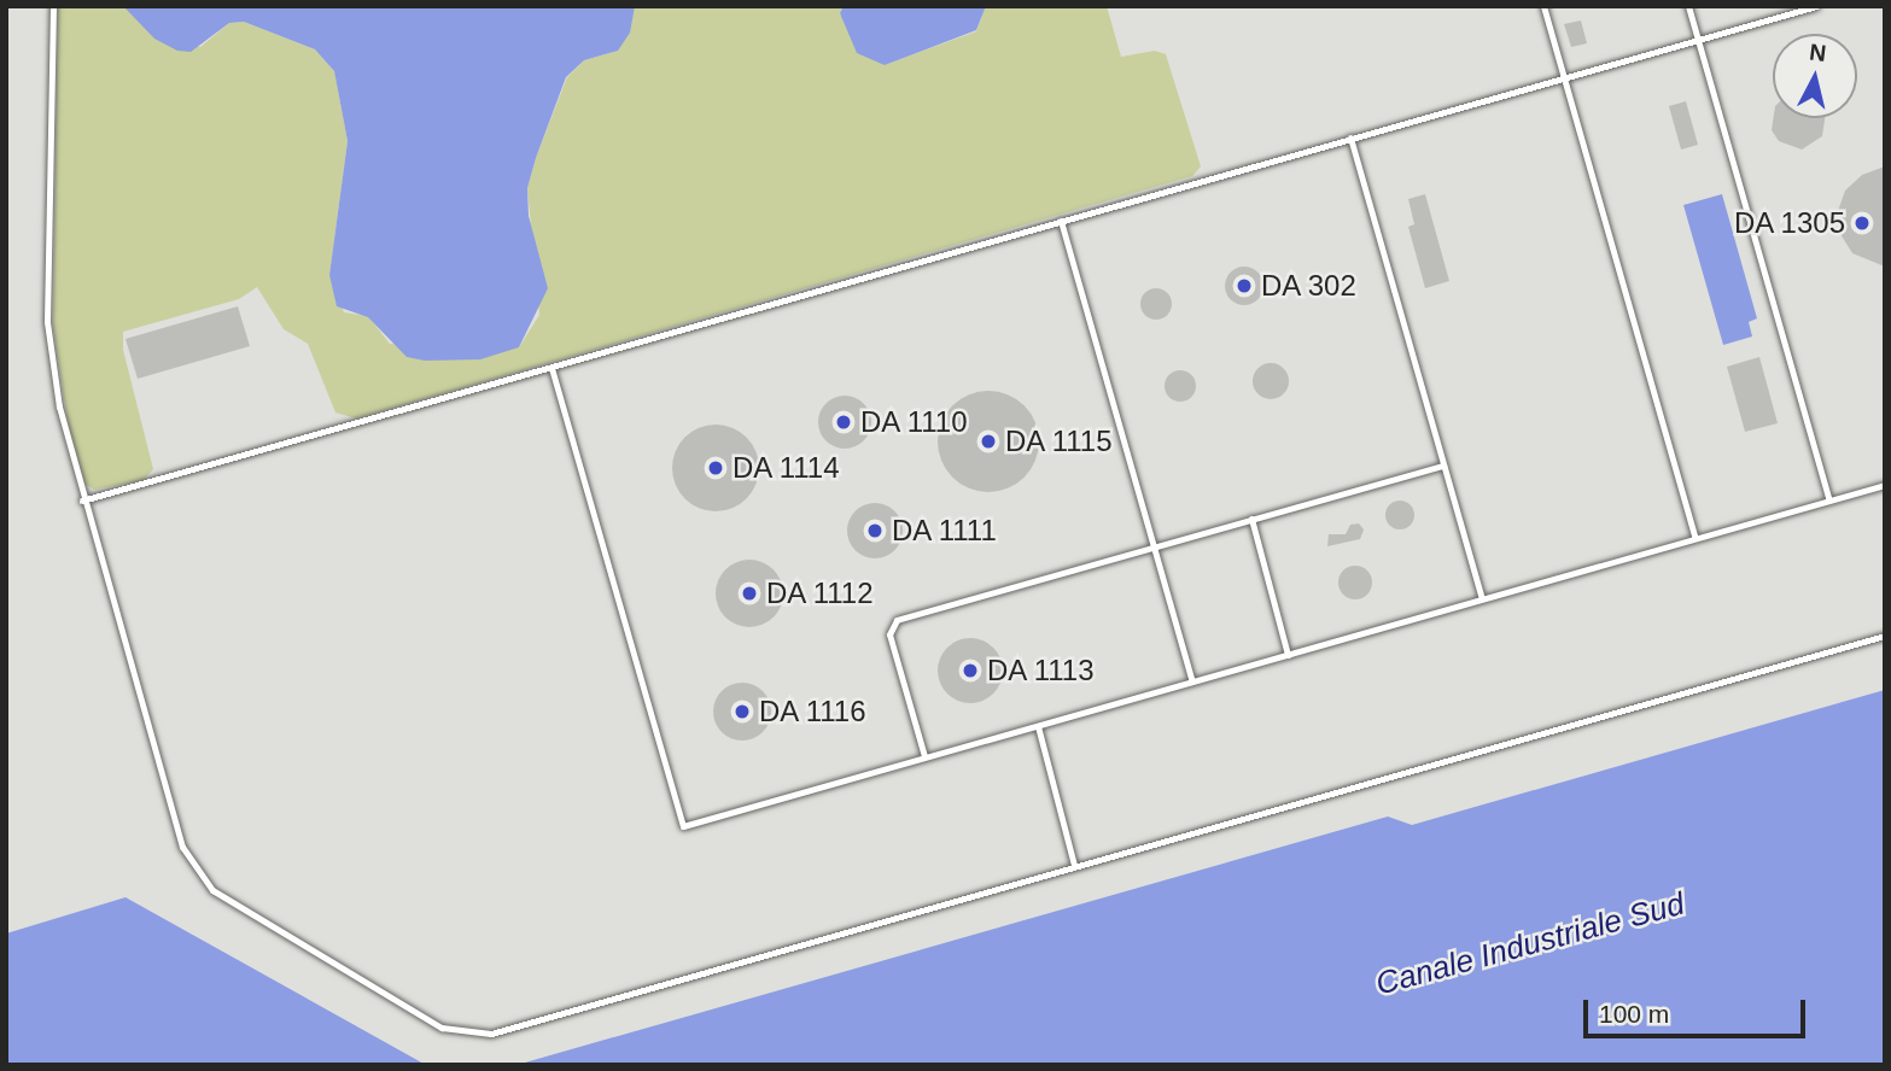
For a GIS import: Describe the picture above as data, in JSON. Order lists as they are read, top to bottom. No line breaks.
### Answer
{"water":["Canale Industriale Sud"],"places":["DA 1305","DA 302","DA 1110","DA 1115","DA 1114","DA 1111","DA 1112","DA 1113","DA 1116"],"scale_bar":"100 m","north":"top"}
